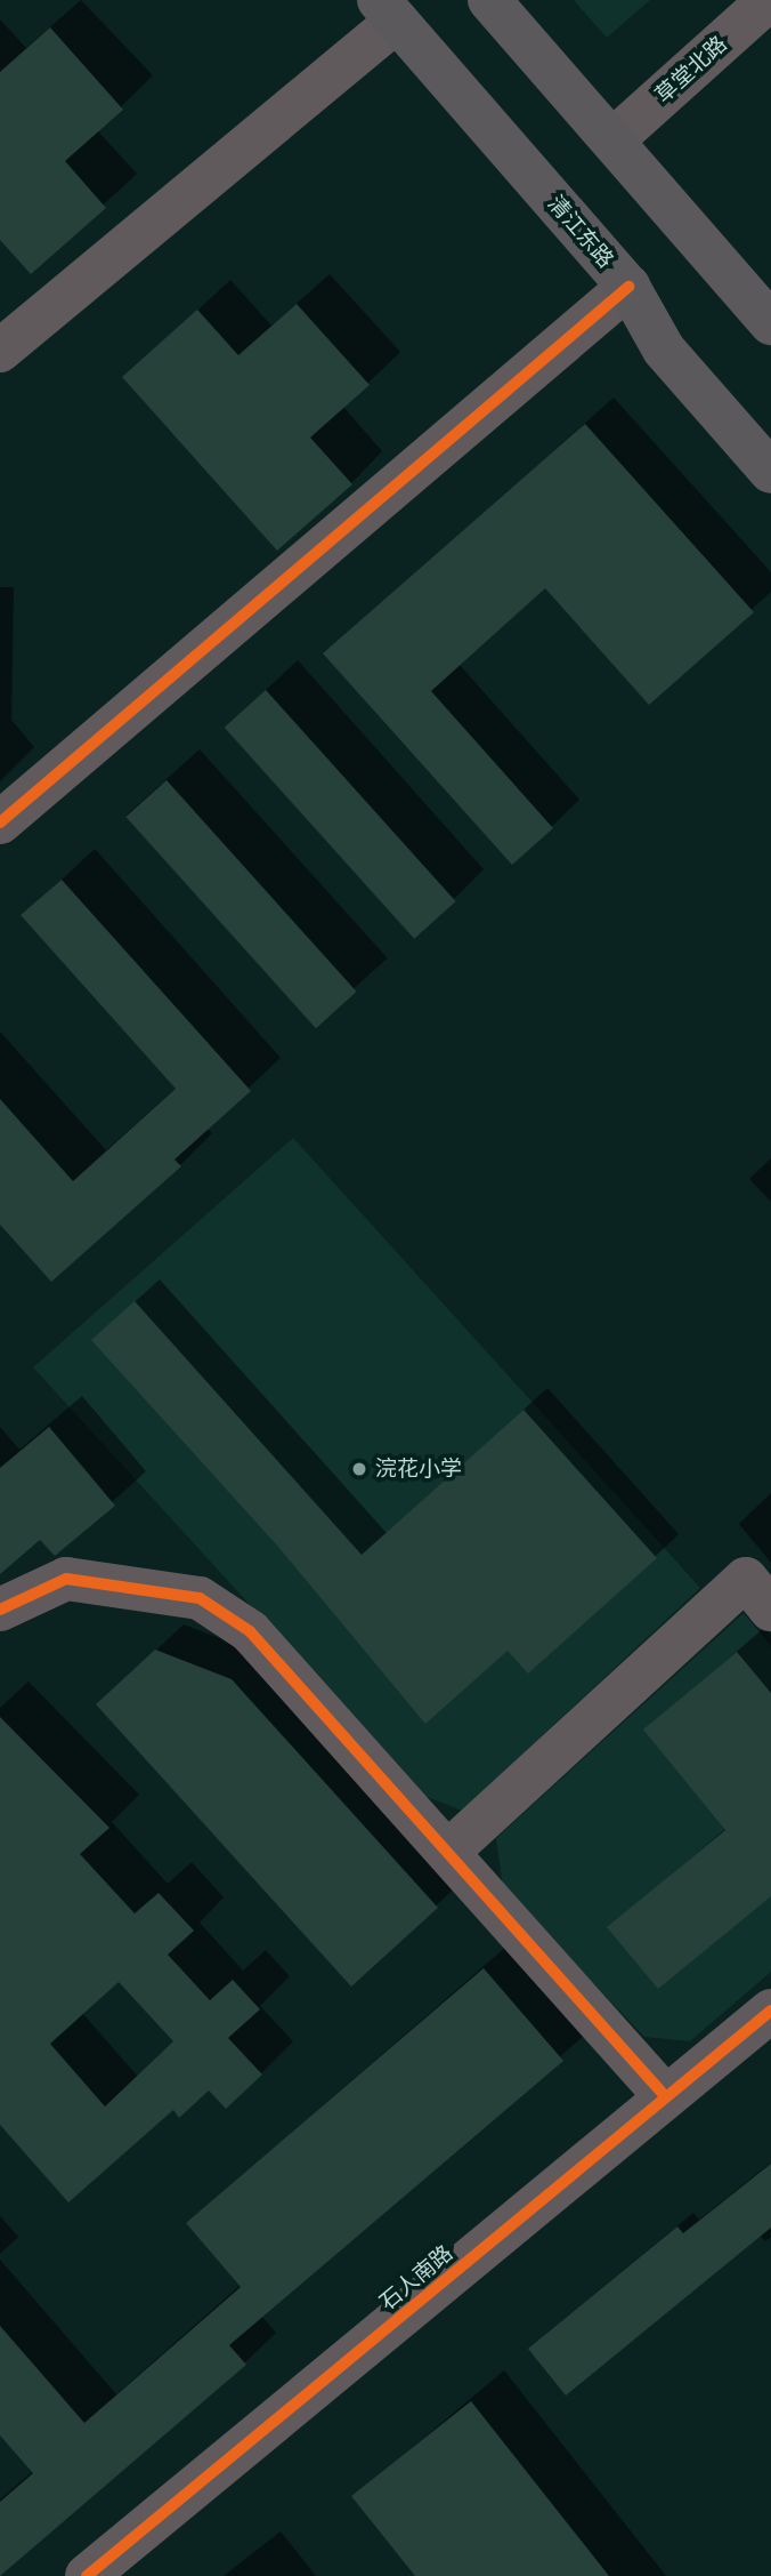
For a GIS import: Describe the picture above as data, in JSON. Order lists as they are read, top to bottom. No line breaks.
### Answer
{"streets":{"main road":["清江东路"],"street":["草堂北路","石人南路"]},"places":["浣花小学"]}
